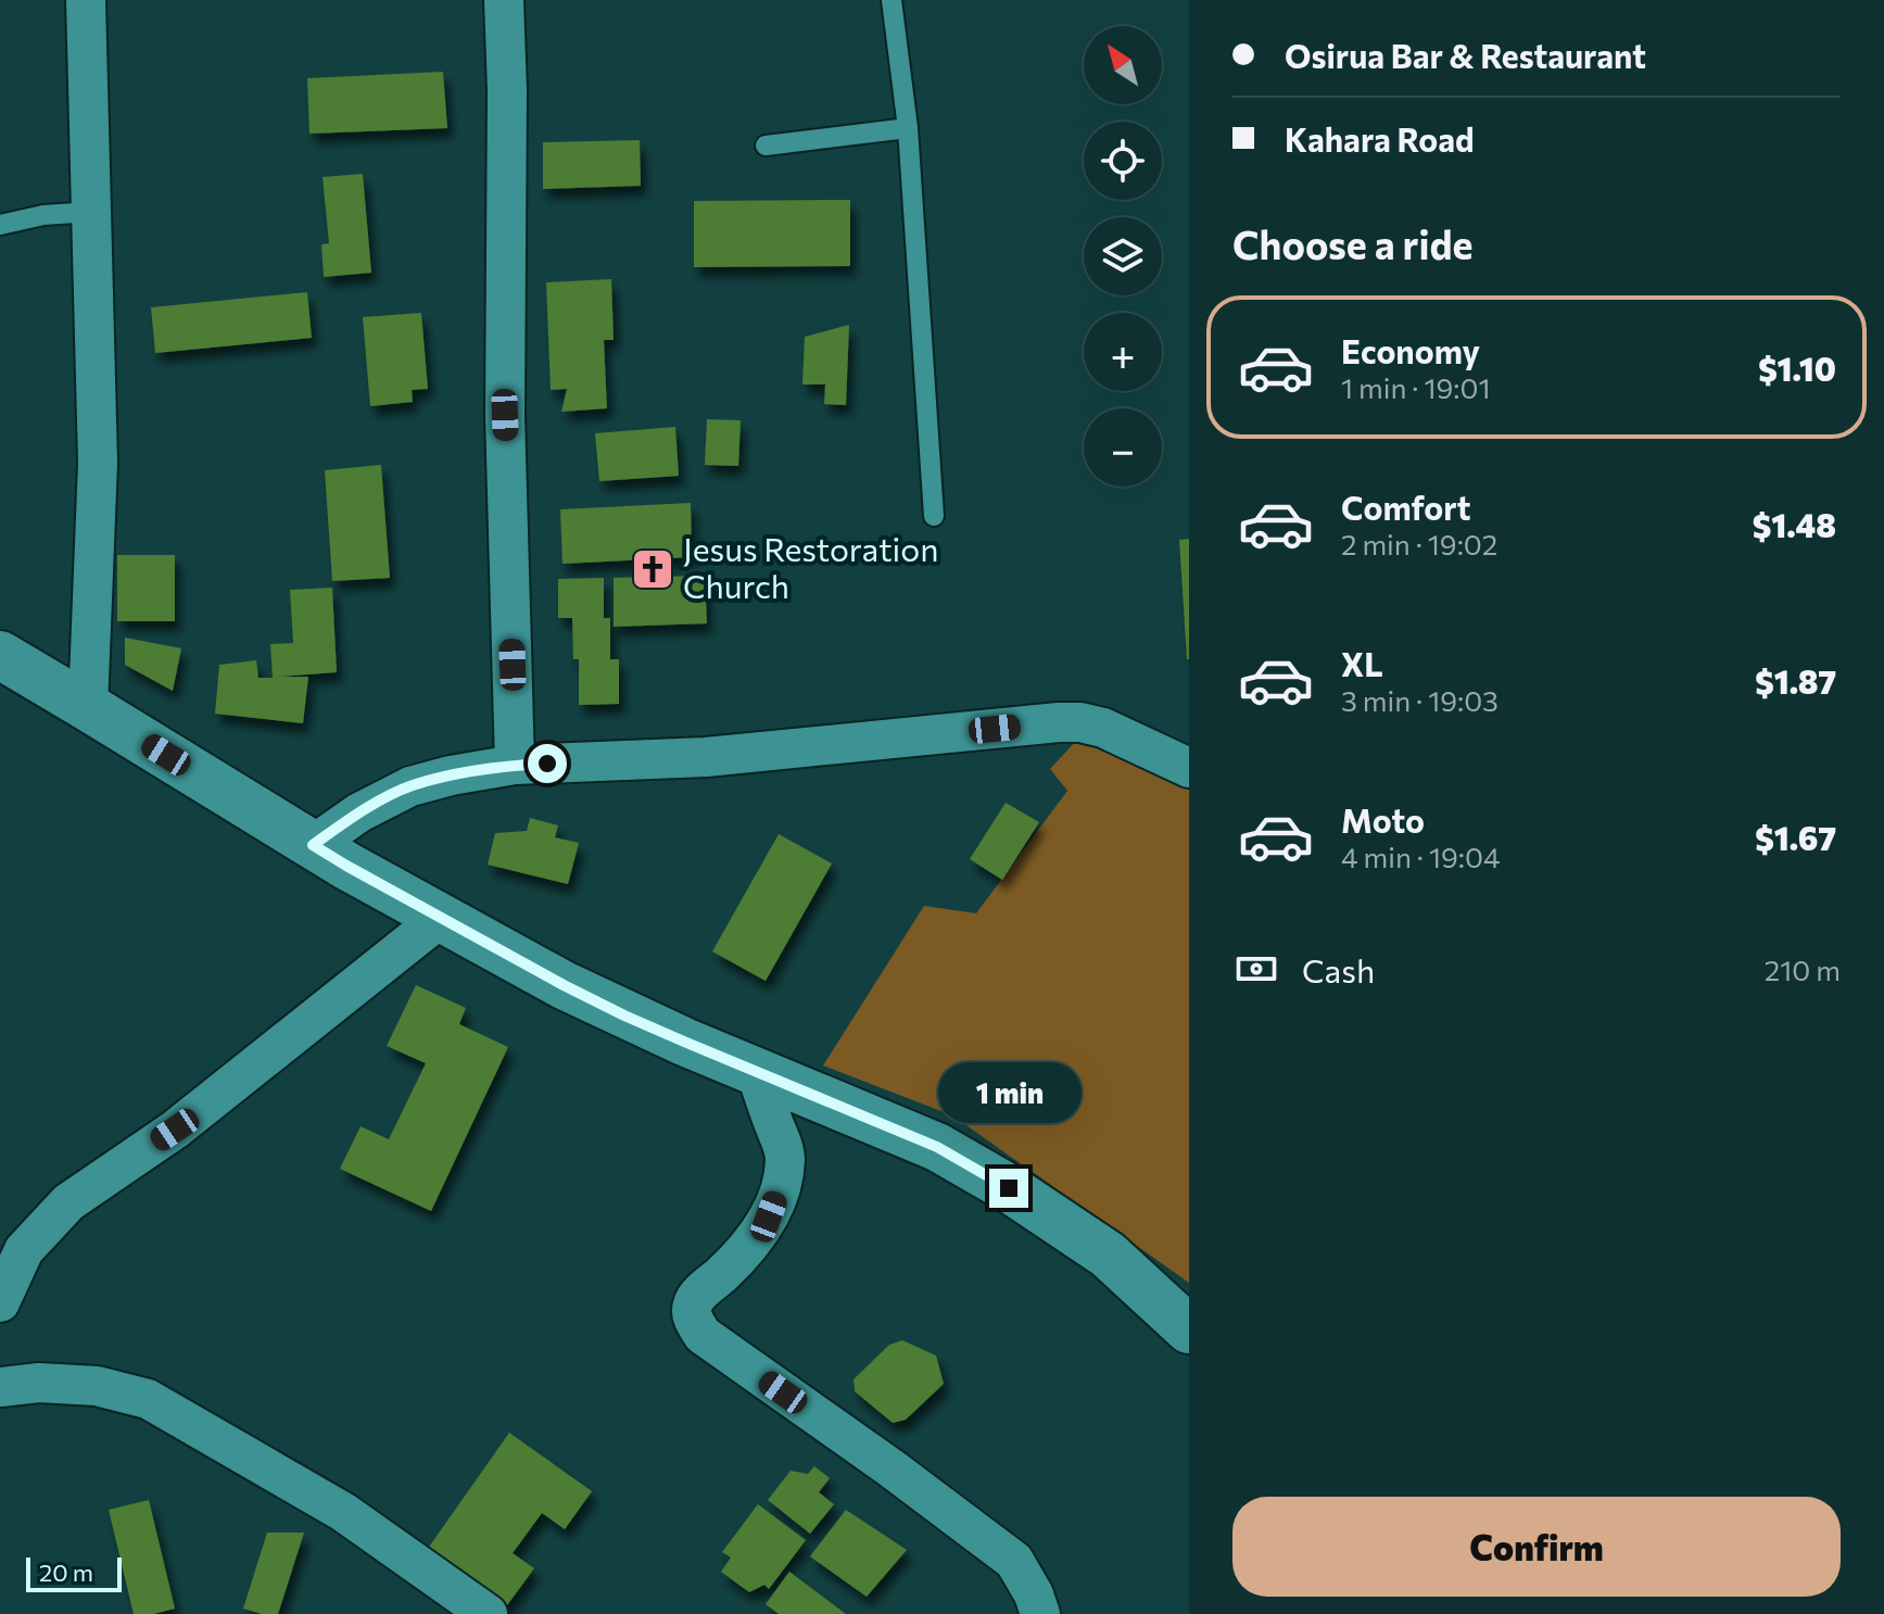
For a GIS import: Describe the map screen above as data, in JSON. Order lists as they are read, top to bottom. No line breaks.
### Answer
{"places":{"church":["Jesus Restoration Church"]},"scale_bar":"20 m","north":"top left","page":{"banner":["Osirua Bar & Restaurant","Kahara Road"],"map_buttons":["+","−"],"heading":"Choose a ride","list":[{"name":"Economy","note":"1 min · 19:01","value":"$1.10"},{"name":"Comfort","note":"2 min · 19:02","value":"$1.48"},{"name":"XL","note":"3 min · 19:03","value":"$1.87"},{"name":"Moto","note":"4 min · 19:04","value":"$1.67"}],"pay":["Cash","210 m"],"bubble":"1 min","buttons":"Confirm","scale":"20 m"}}
